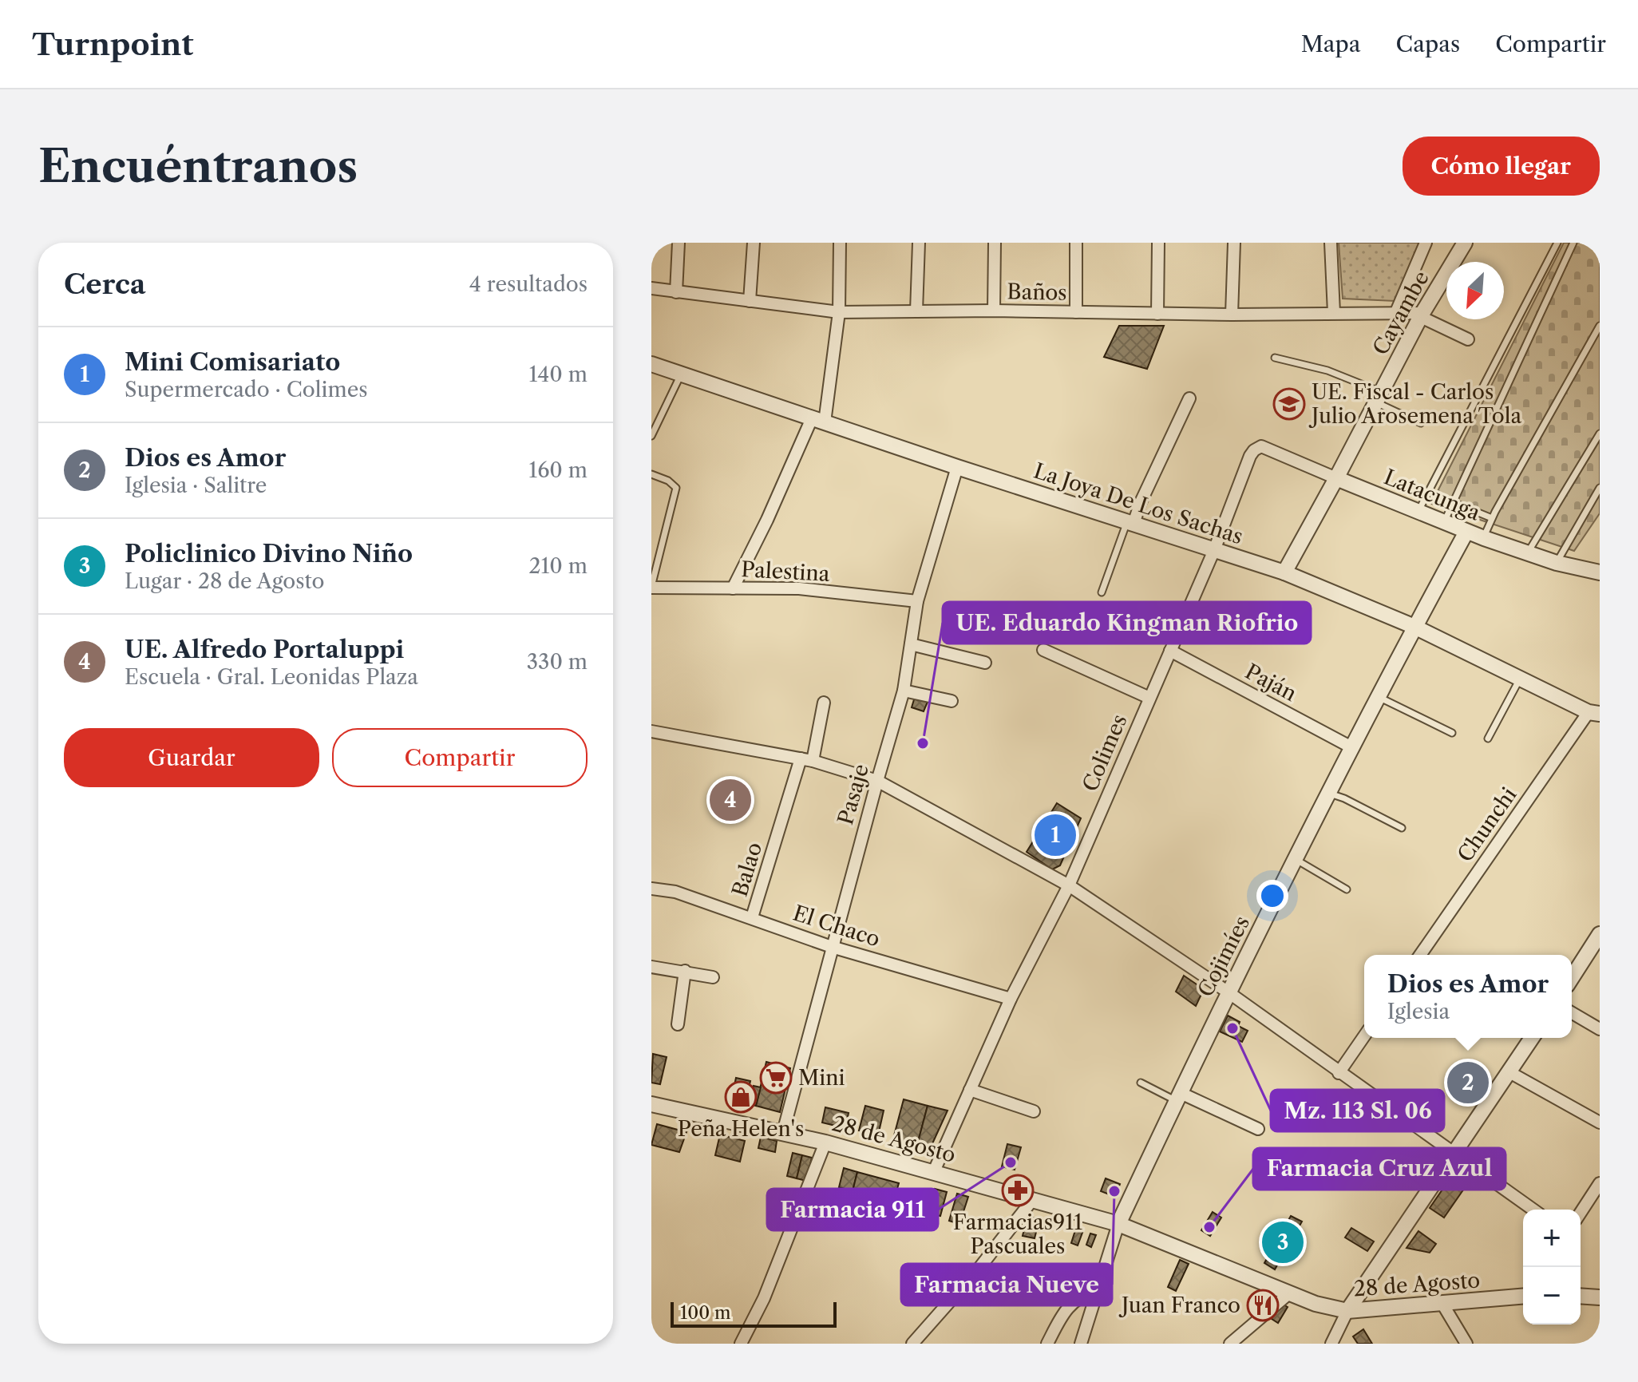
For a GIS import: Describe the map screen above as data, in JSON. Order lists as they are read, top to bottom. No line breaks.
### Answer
{"streets":{"street":["Baños","Cayambe","Latacunga","La Joya De Los Sachas","Palestina","Paján","Colimes","Pasaje","Chunchi","Balao","El Chaco","Cojimíes","28 de Agosto"]},"crossings":[["Baños","Cayambe"],["Cayambe","Latacunga"],["Cayambe","La Joya De Los Sachas"],["Latacunga","Colimes"],["Latacunga","Cojimíes"],["La Joya De Los Sachas","Colimes"],["La Joya De Los Sachas","Pasaje"],["La Joya De Los Sachas","Chunchi"],["La Joya De Los Sachas","Cojimíes"],["Palestina","Pasaje"],["Paján","Colimes"],["Paján","Cojimíes"],["Colimes","El Chaco"],["Colimes","28 de Agosto"],["Pasaje","El Chaco"],["Pasaje","28 de Agosto"],["Balao","El Chaco"],["Cojimíes","28 de Agosto"]],"places":{"school or university":["UE. Fiscal - Carlos Julio Arosemena Tola"],"other":["UE. Eduardo Kingman Riofrio","Mz. 113 Sl. 06","Farmacia 911","Farmacia Nueve","Farmacia Cruz Azul"],"supermarket":["Mini"],"shop":["Peña Helen's"],"pharmacy":["Farmacias911 Pascuales"],"restaurant":["Juan Franco"]},"scale_bar":"100 m","north":"bottom left","page":{"header":"Turnpoint","nav":["Mapa","Capas","Compartir"],"buttons":["Cómo llegar",["Guardar","Compartir"]],"title":"Encuéntranos","heading":["Cerca","4 resultados"],"list":[{"mark":"1","name":"Mini Comisariato","note":"Supermercado · Colimes","value":"140 m"},{"mark":"2","name":"Dios es Amor","note":"Iglesia · Salitre","value":"160 m"},{"mark":"3","name":"Policlinico Divino Niño","note":"Lugar · 28 de Agosto","value":"210 m"},{"mark":"4","name":"UE. Alfredo Portaluppi","note":"Escuela · Gral. Leonidas Plaza","value":"330 m"}],"pins":["4","1","2","3"],"popup":["Dios es Amor","Iglesia"],"map_buttons":["+","−"],"scale":"100 m"}}
